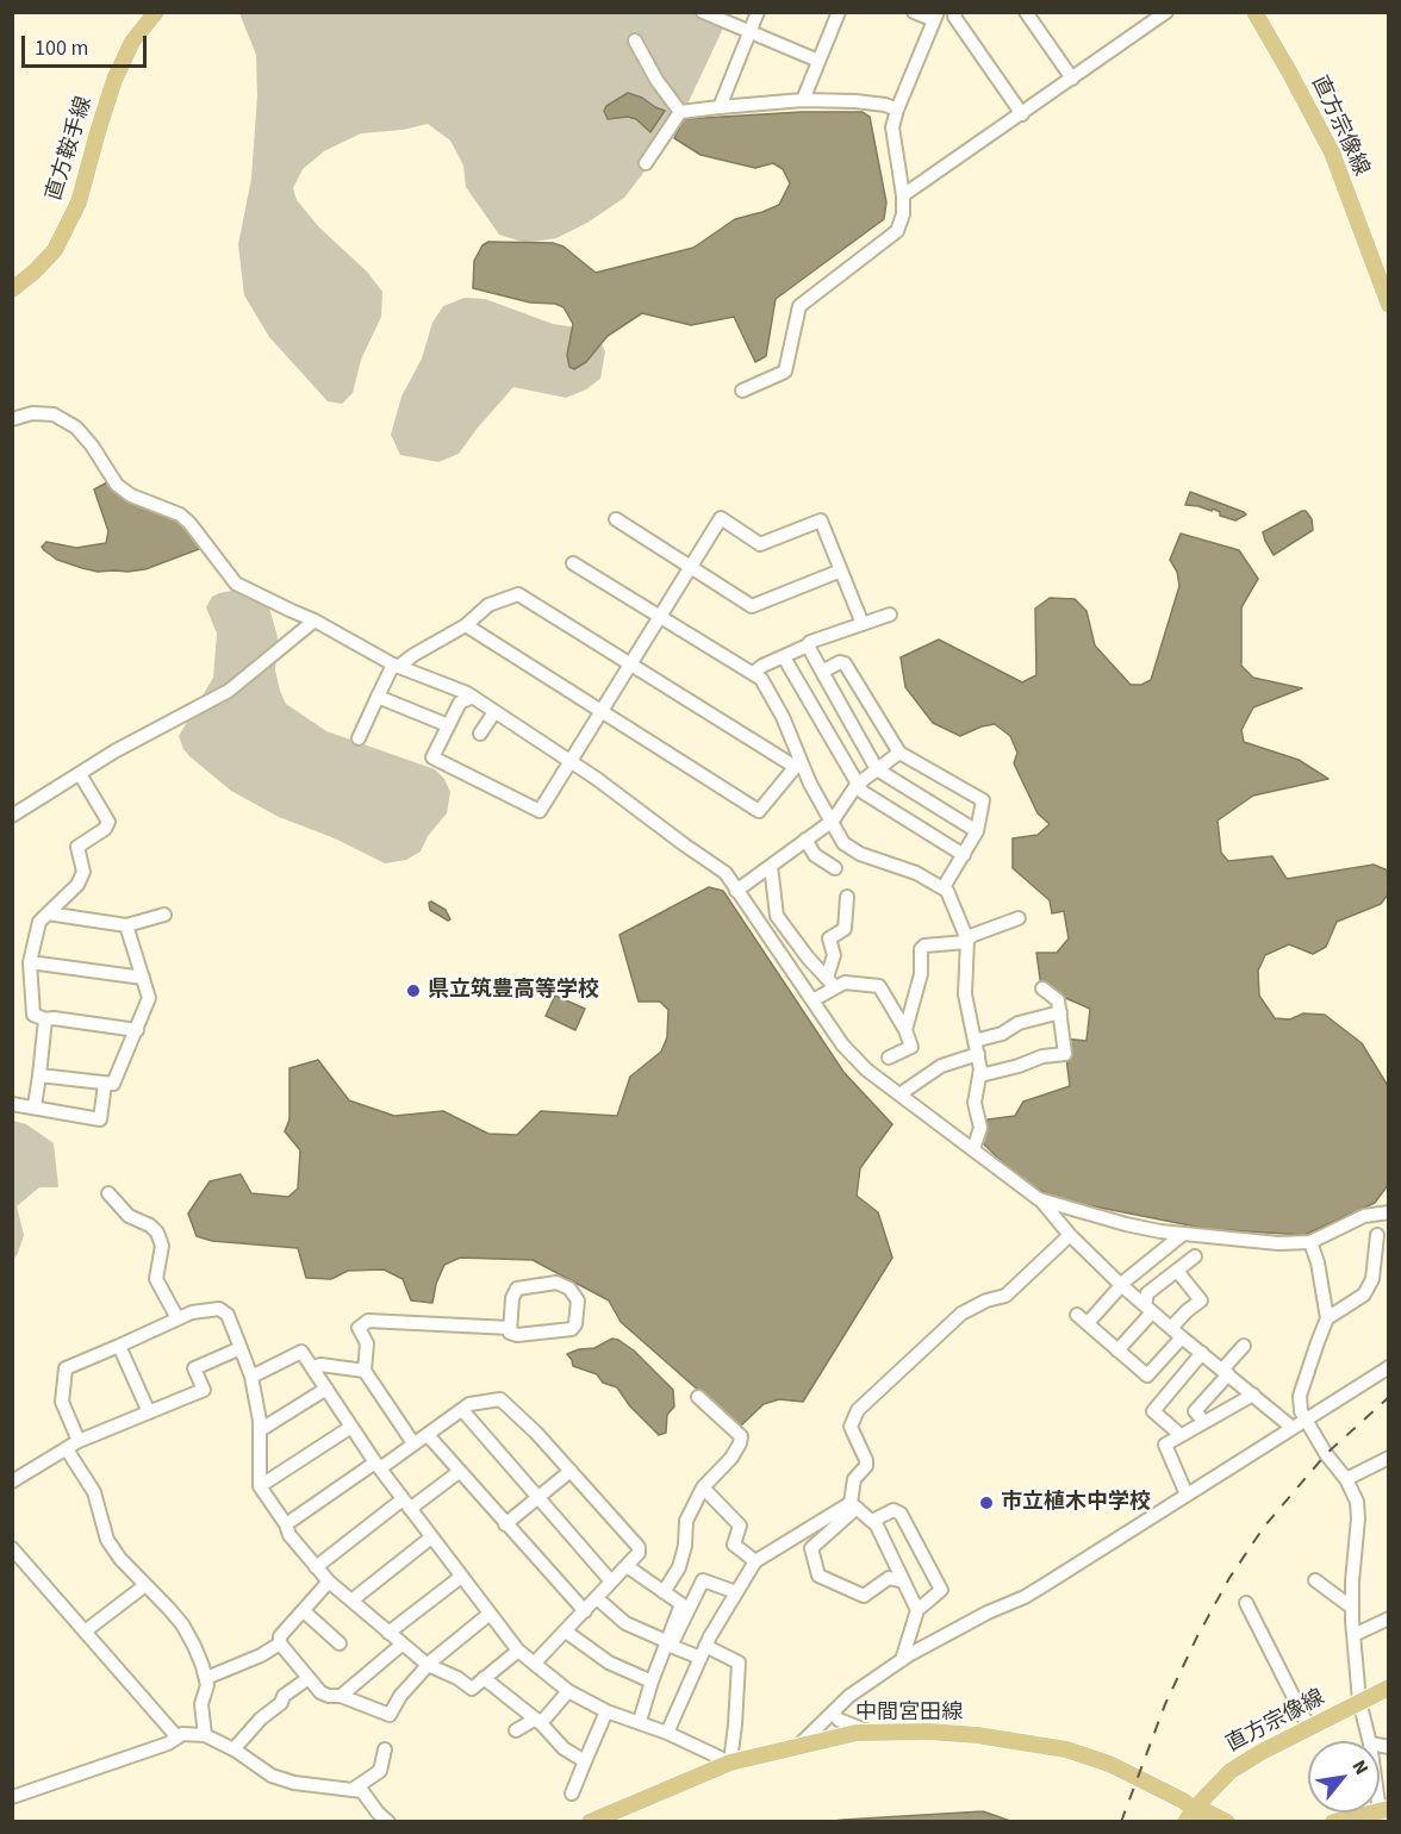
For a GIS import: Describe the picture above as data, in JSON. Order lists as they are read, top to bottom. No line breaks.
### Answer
{"streets":{"main road":["直方宗像線","直方鞍手線","中間宮田線"]},"crossings":[["直方宗像線","中間宮田線"]],"places":["県立筑豊高等学校","市立植木中学校"],"scale_bar":"100 m","north":"top right"}
